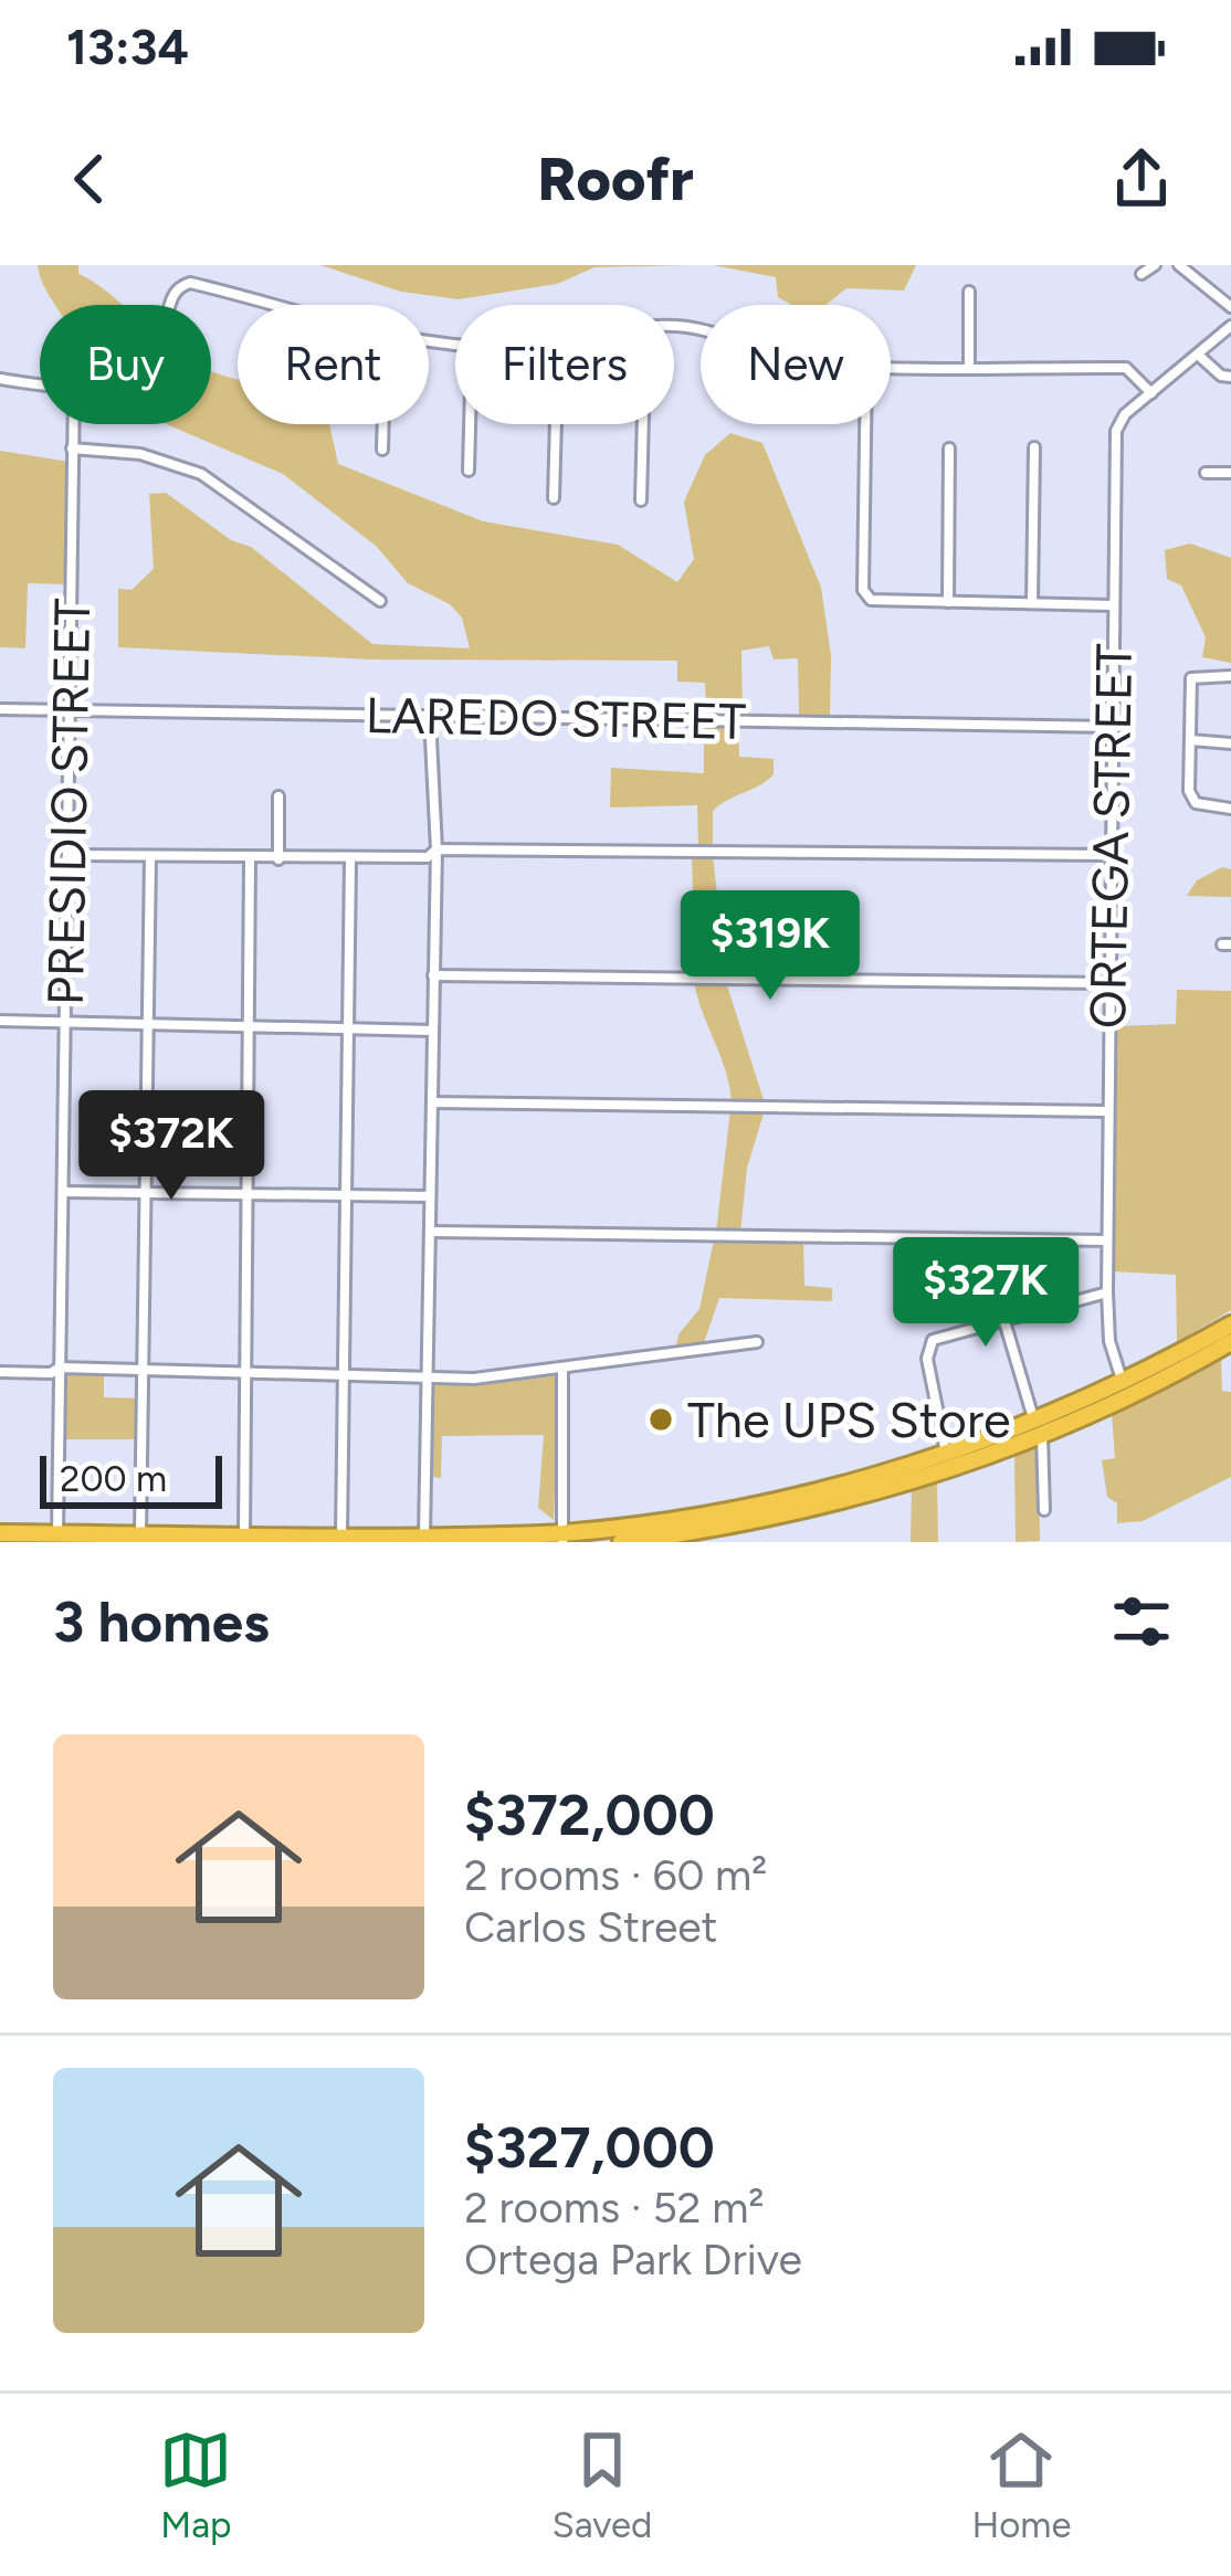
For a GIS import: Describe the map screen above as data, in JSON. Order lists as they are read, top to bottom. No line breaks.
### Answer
{"streets":{"street":["LAREDO STREET","PRESIDIO STREET","ORTEGA STREET"]},"crossings":[["LAREDO STREET","PRESIDIO STREET"],["LAREDO STREET","ORTEGA STREET"]],"places":["The UPS Store"],"scale_bar":"200 m","page":{"status":"13:34","header":"Roofr","chip":["Buy","Rent","Filters","New"],"price":["$319K","$372K","$327K"],"scale":"200 m","heading":"3 homes","list":[{"name":"$372,000","note":"2 rooms · 60 m² · Carlos Street"},{"name":"$327,000","note":"2 rooms · 52 m² · Ortega Park Drive"}],"tabs":["Map","Saved","Home"]}}
